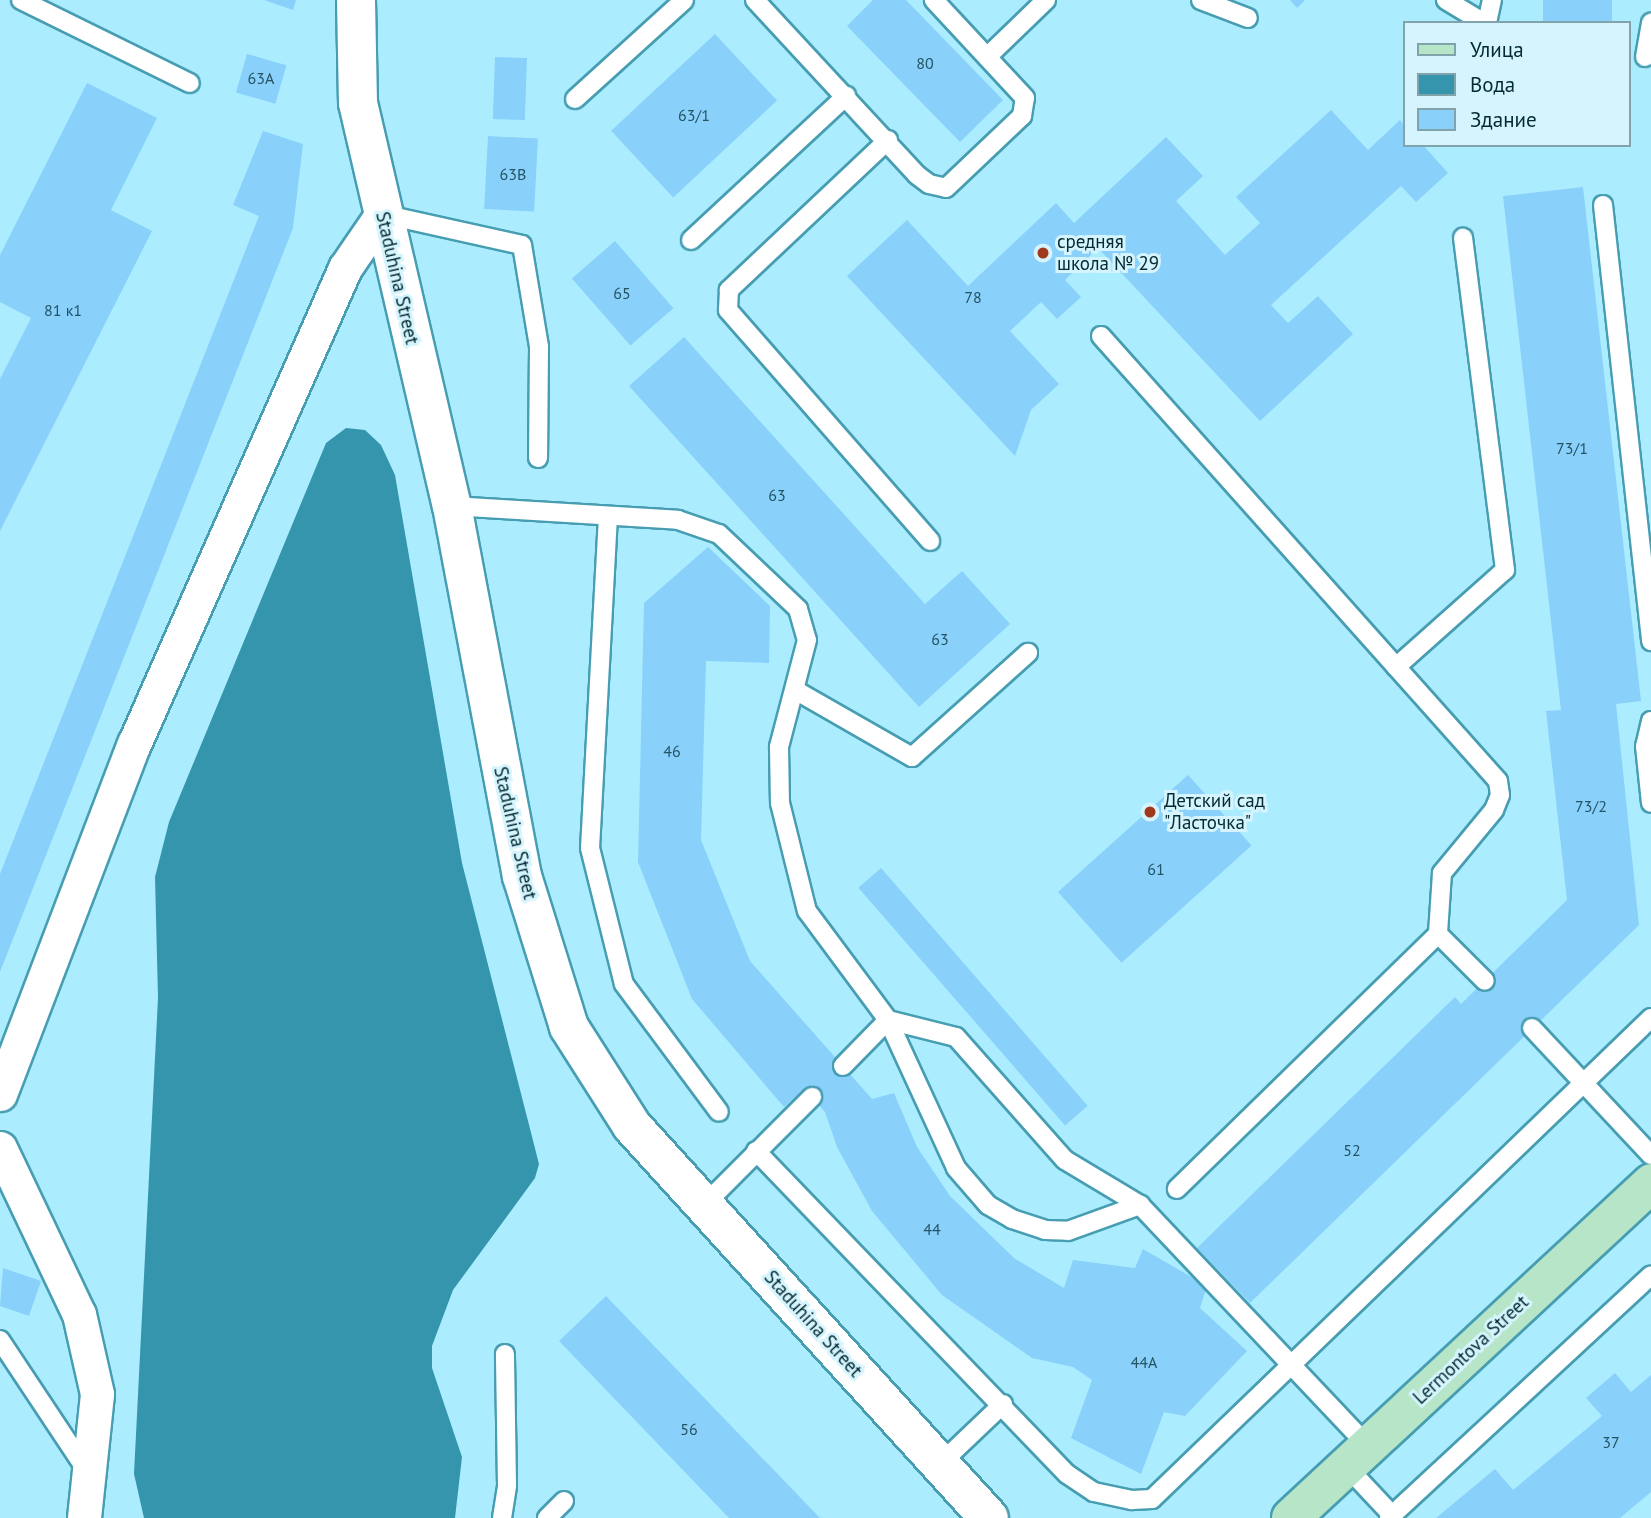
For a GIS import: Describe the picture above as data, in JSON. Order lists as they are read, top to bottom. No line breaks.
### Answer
{"streets":{"main road":["Lermontova Street"],"street":["Staduhina Street"]},"places":["средняя школа № 29","Детский сад \"Ласточка\""],"house_numbers":["80","63А","63/1","63В","65","78","81 к1","73/1","63","63","46","73/2","61","52","44","44А","56","37"],"legend":["Улица","Вода","Здание"]}
